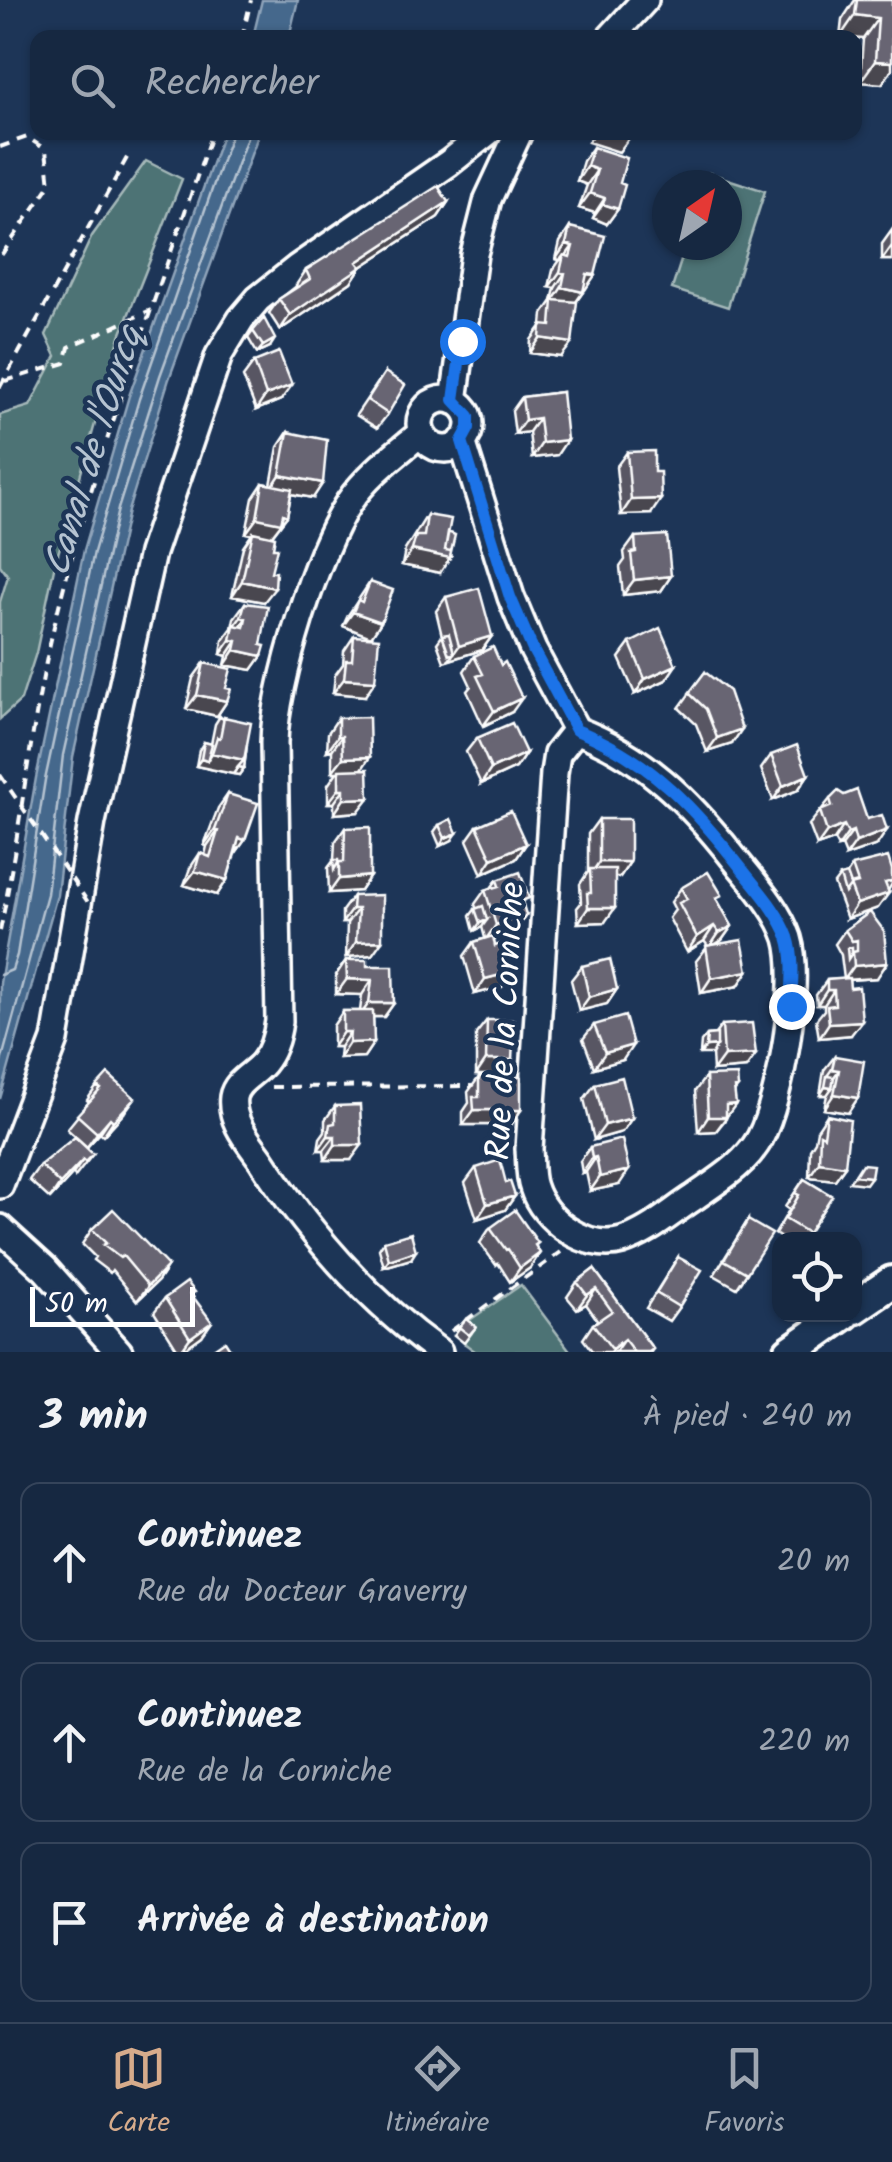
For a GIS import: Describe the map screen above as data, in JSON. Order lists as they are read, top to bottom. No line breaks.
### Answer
{"streets":{"street":["Rue de la Corniche"]},"water":["Canal de l'Ourcq"],"scale_bar":"50 m","north":"top right","page":{"search":"Rechercher","scale":"50 m","heading":["3 min","À pied · 240 m"],"list":[["Continuez","Rue du Docteur Graverry","20 m"],["Continuez","Rue de la Corniche","220 m"],"Arrivée à destination"],"nav":["Carte","Itinéraire","Favoris"]}}
